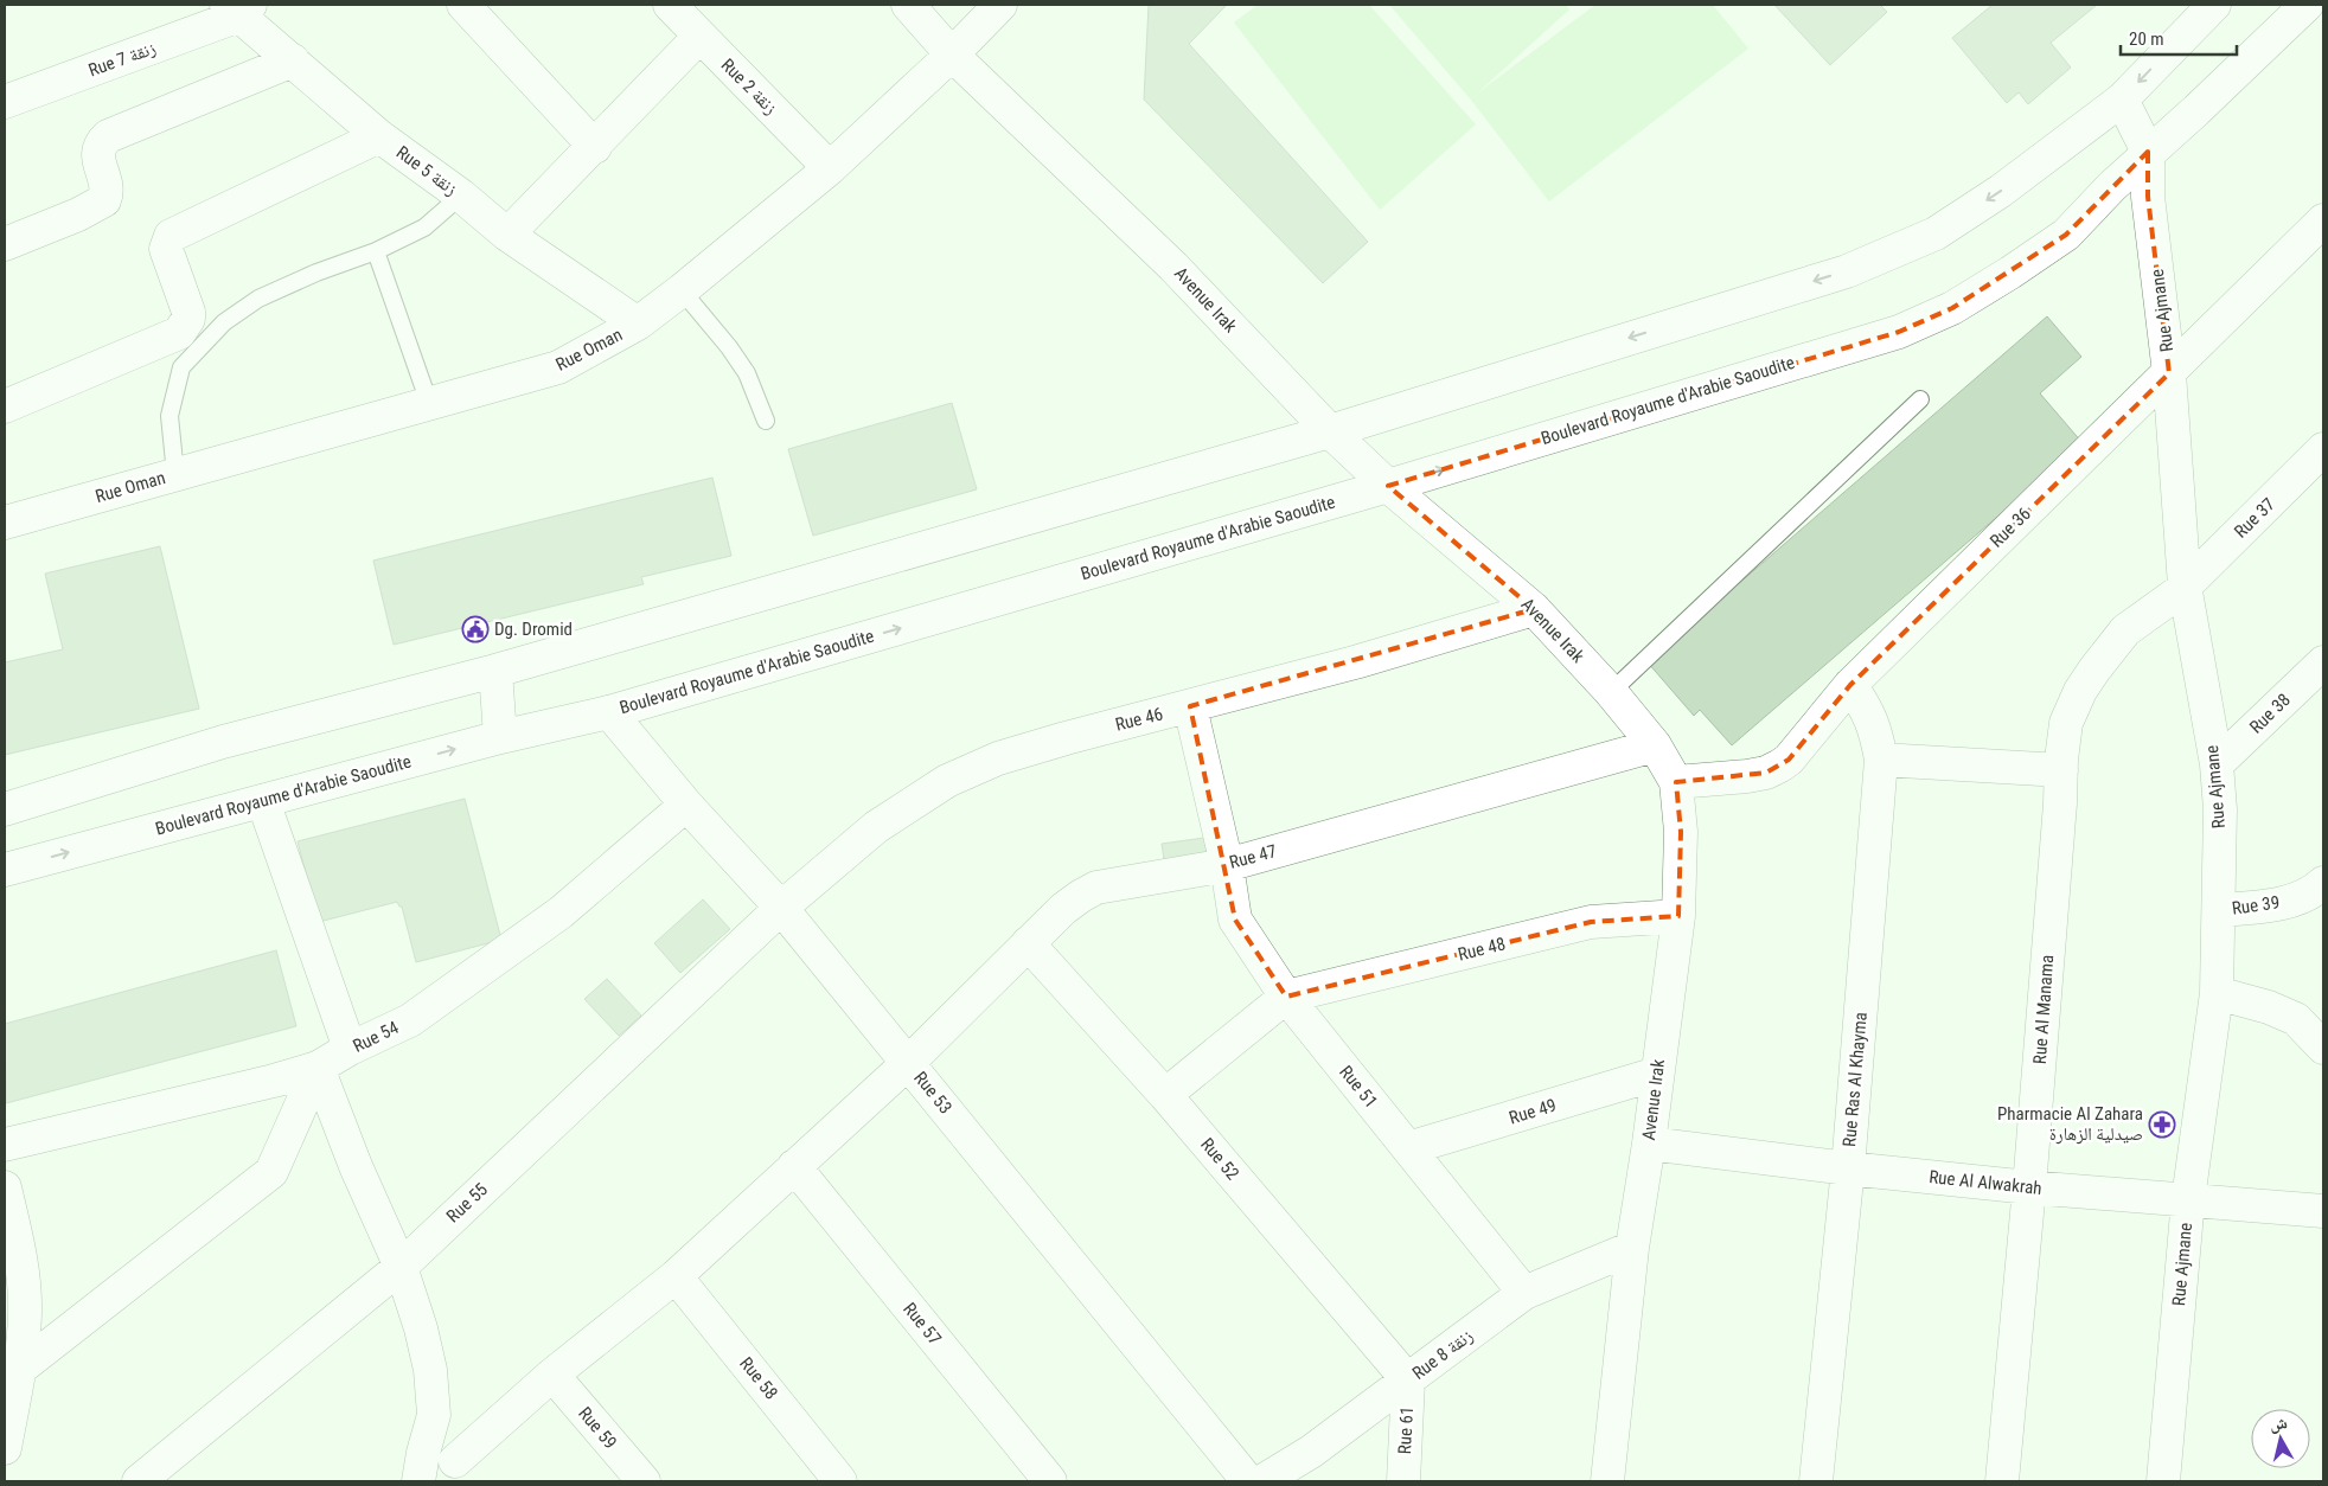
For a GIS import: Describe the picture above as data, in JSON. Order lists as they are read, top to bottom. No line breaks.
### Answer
{"streets":{"street":["Rue 7 زنقة","Rue 2 زنقة","Rue 5 زنقة","Avenue Irak","Rue Ajmane","Rue Oman","Boulevard Royaume d'Arabie Saoudite","Rue 37","Rue 36","Rue 38","Rue 46","Rue 47","Rue 39","Rue 48","Rue Al Manama","Rue 54","Rue Ras Al Khayma","Rue 51","Rue 53","Rue 49","Rue 52","Rue Al Alwakrah","Rue 55","Rue 57","Rue 8 زنقة","Rue 58","Rue 59","Rue 61"]},"crossings":[["Rue 7 زنقة","Rue 5 زنقة"],["Rue 2 زنقة","Rue Oman"],["Rue 5 زنقة","Rue Oman"],["Avenue Irak","Rue Oman"],["Avenue Irak","Boulevard Royaume d'Arabie Saoudite"],["Avenue Irak","Rue 36"],["Avenue Irak","Rue 46"],["Avenue Irak","Rue 47"],["Avenue Irak","Rue 48"],["Avenue Irak","Rue 49"],["Avenue Irak","Rue Al Alwakrah"],["Avenue Irak","Rue 8 زنقة"],["Rue Ajmane","Boulevard Royaume d'Arabie Saoudite"],["Rue Ajmane","Rue 37"],["Rue Ajmane","Rue 36"],["Rue Ajmane","Rue 38"],["Rue Ajmane","Rue 39"],["Rue Ajmane","Rue Al Manama"],["Rue Ajmane","Rue Al Alwakrah"],["Boulevard Royaume d'Arabie Saoudite","Rue 53"],["Rue 37","Rue Al Manama"],["Rue 36","Rue Ras Al Khayma"],["Rue 46","Rue 51"],["Rue 46","Rue 53"],["Rue 46","Rue 55"],["Rue 47","Rue 51"],["Rue 47","Rue 53"],["Rue 47","Rue 52"],["Rue 47","Rue 57"],["Rue 47","Rue 58"],["Rue 47","Rue 59"],["Rue 48","Rue 51"],["Rue Al Manama","Rue Al Alwakrah"],["Rue 54","Rue 53"],["Rue Ras Al Khayma","Rue Al Alwakrah"],["Rue 51","Rue 49"],["Rue 51","Rue 8 زنقة"],["Rue 53","Rue 55"],["Rue 52","Rue 8 زنقة"],["Rue 52","Rue 61"],["Rue 8 زنقة","Rue 61"]],"places":{"public building":["Dg. Dromid"],"pharmacy":["Pharmacie Al Zahara صيدلية الزهارة"]},"scale_bar":"20 m","north":"top"}
